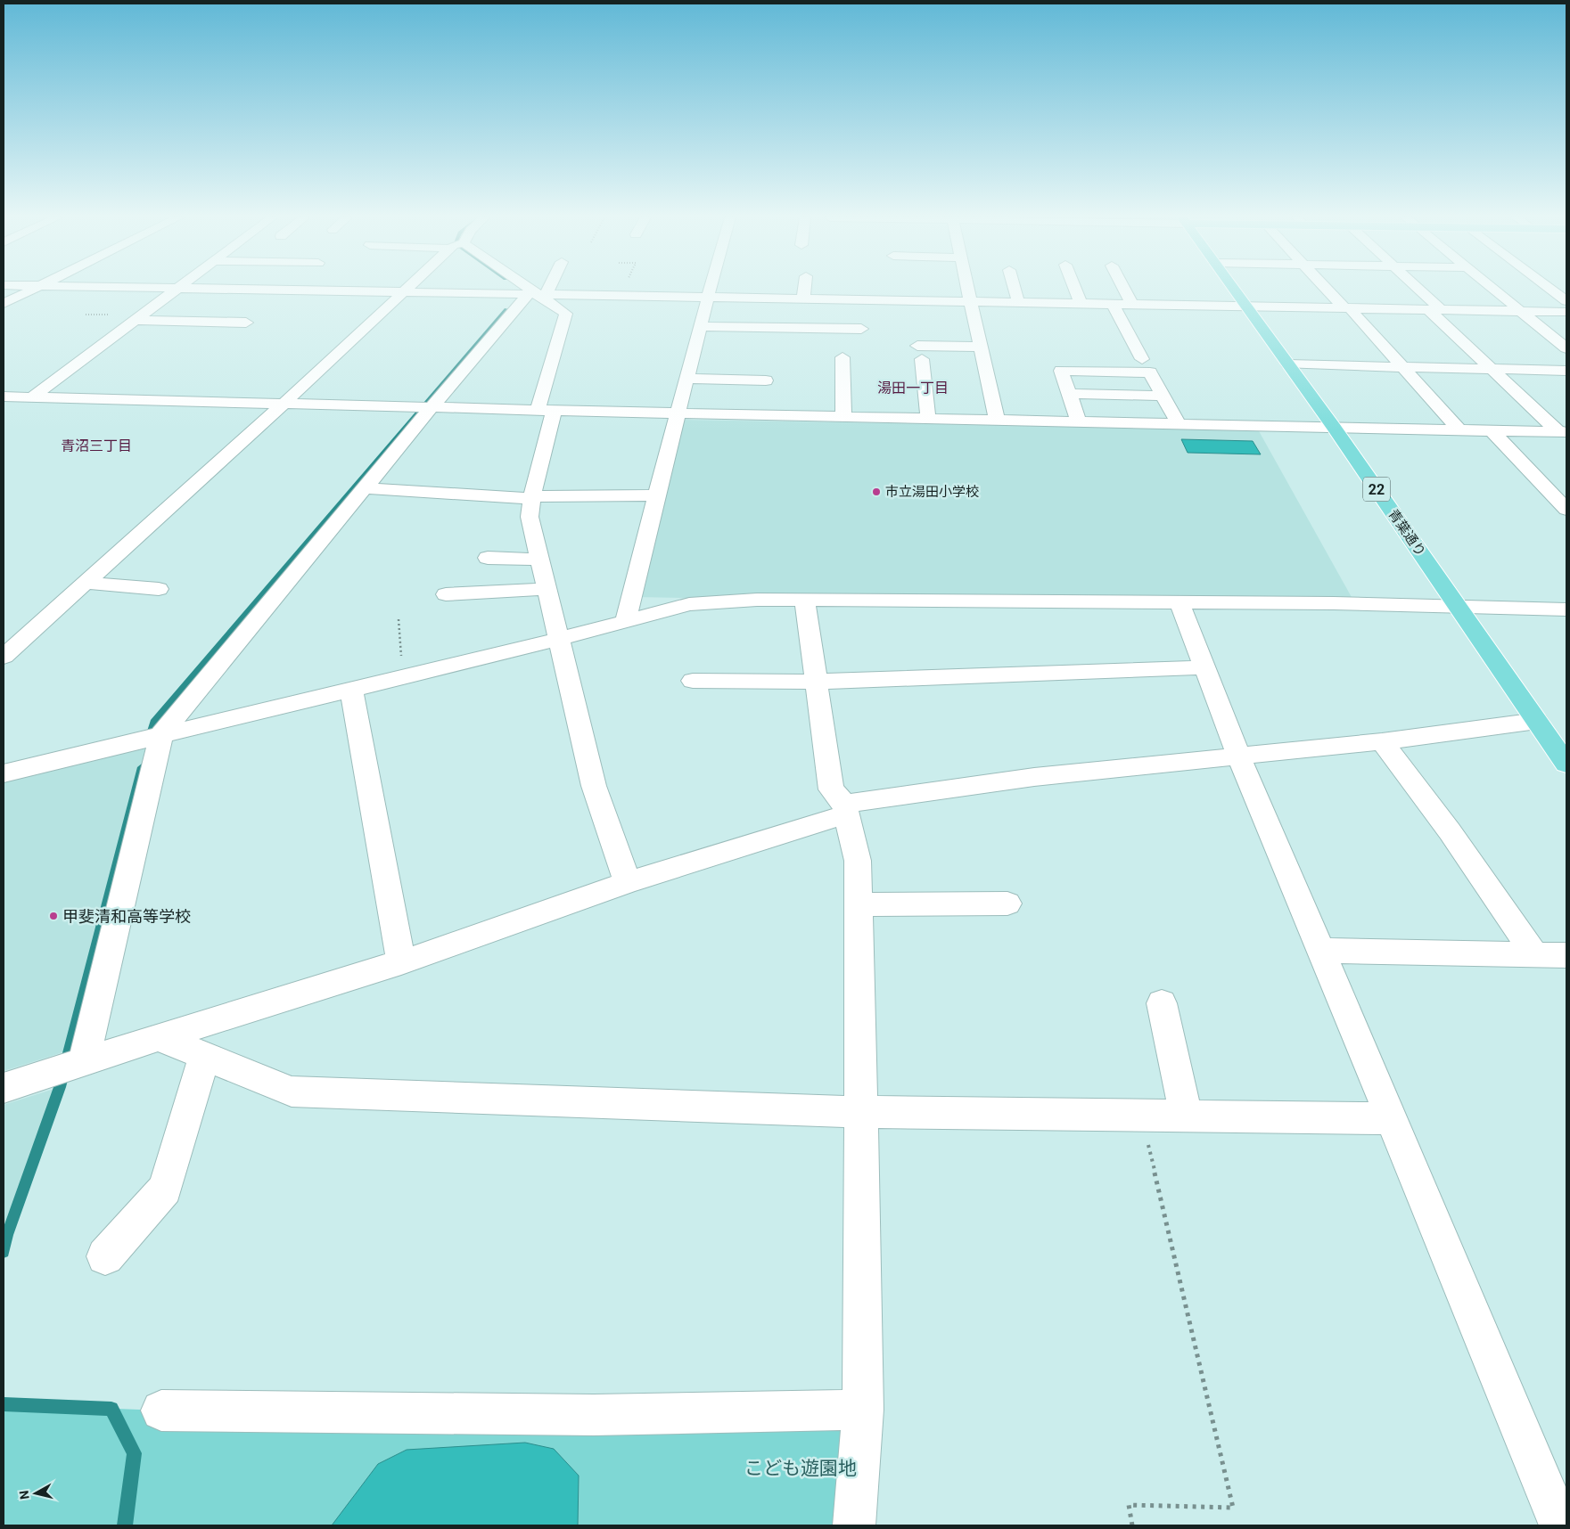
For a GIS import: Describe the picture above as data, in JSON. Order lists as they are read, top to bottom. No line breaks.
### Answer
{"streets":{"main road":["22","青葉通り"]},"districts":["湯田一丁目","青沼三丁目"],"parks":["こども遊園地"],"places":["市立湯田小学校","甲斐清和高等学校"],"north":"left"}
